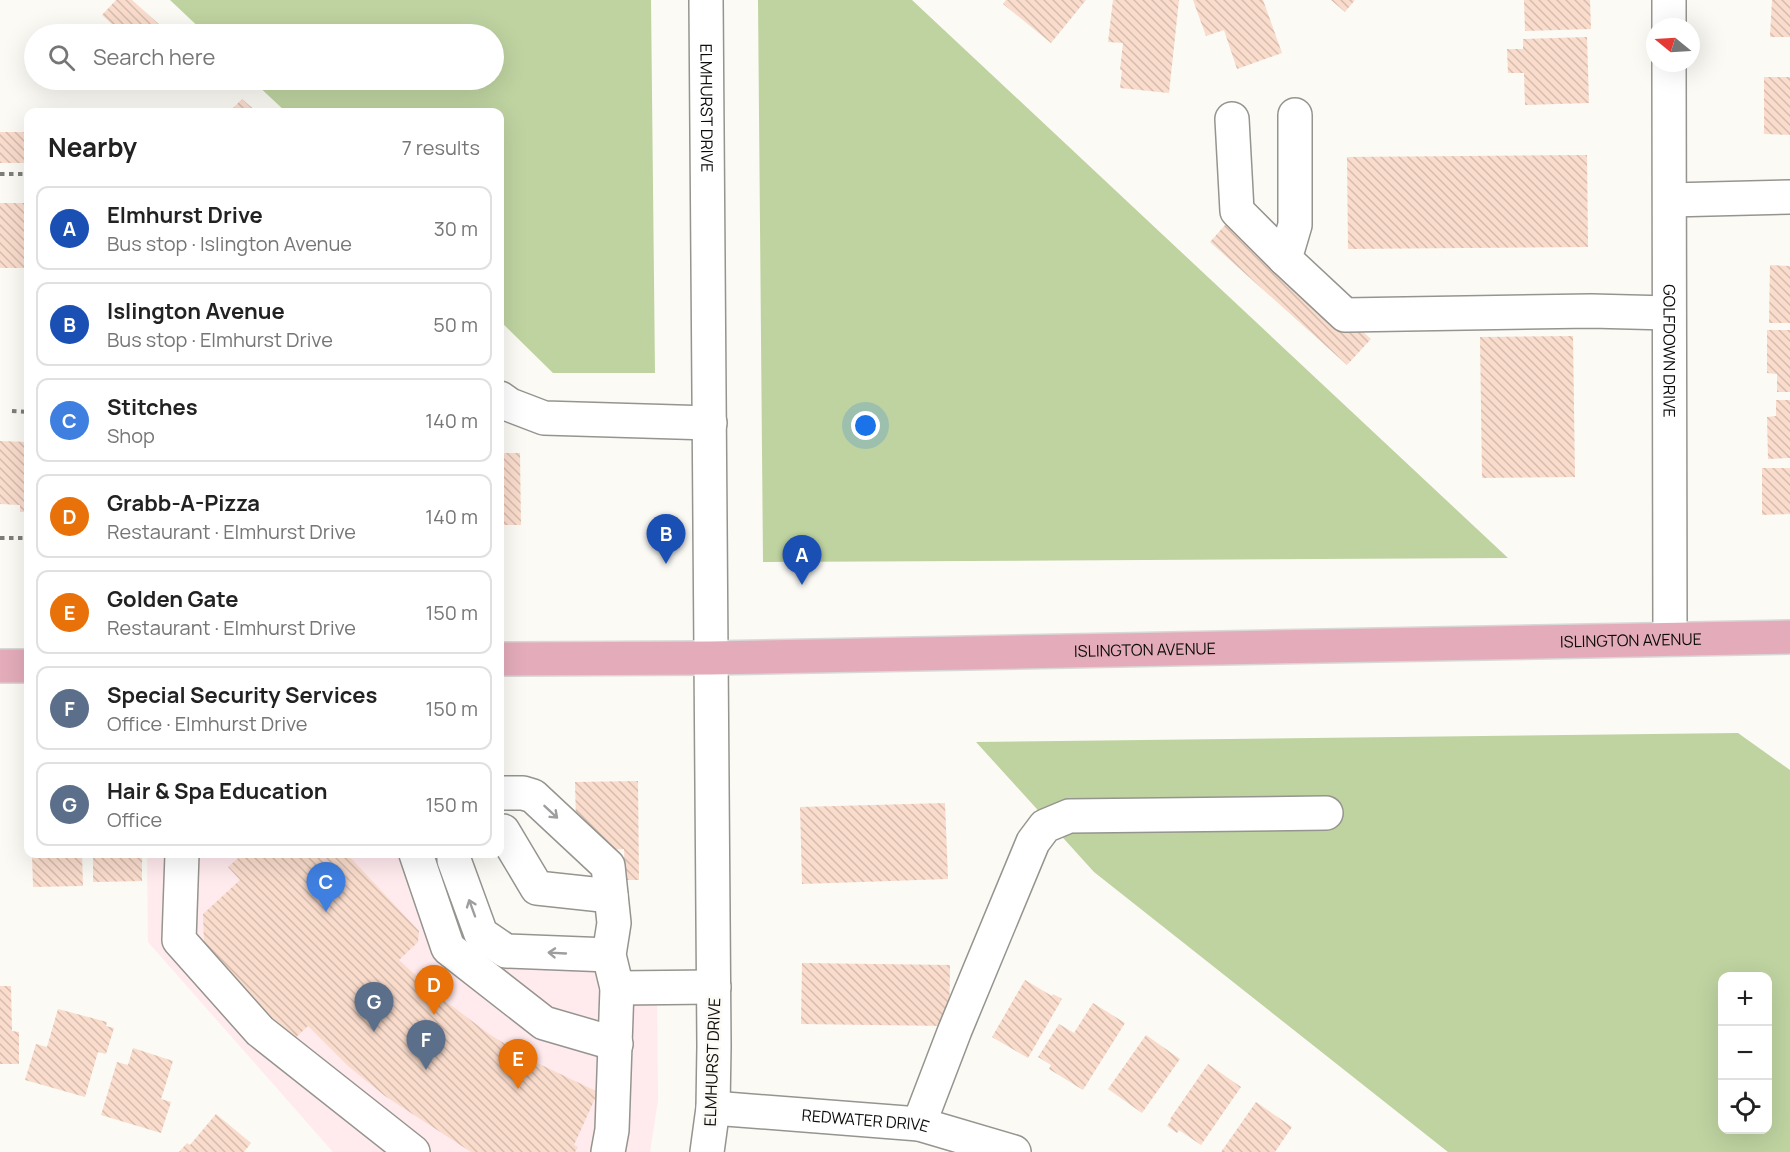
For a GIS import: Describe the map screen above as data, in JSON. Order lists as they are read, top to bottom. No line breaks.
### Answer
{"streets":{"main road":["ISLINGTON AVENUE"],"street":["ELMHURST DRIVE","GOLFDOWN DRIVE","REDWATER DRIVE"]},"crossings":[["ELMHURST DRIVE","ISLINGTON AVENUE"],["ELMHURST DRIVE","REDWATER DRIVE"],["GOLFDOWN DRIVE","ISLINGTON AVENUE"]],"north":"left","page":{"search":"Search here","heading":["Nearby","7 results"],"list":[{"mark":"A","name":"Elmhurst Drive","note":"Bus stop · Islington Avenue","value":"30 m"},{"mark":"B","name":"Islington Avenue","note":"Bus stop · Elmhurst Drive","value":"50 m"},{"mark":"C","name":"Stitches","note":"Shop","value":"140 m"},{"mark":"D","name":"Grabb-A-Pizza","note":"Restaurant · Elmhurst Drive","value":"140 m"},{"mark":"E","name":"Golden Gate","note":"Restaurant · Elmhurst Drive","value":"150 m"},{"mark":"F","name":"Special Security Services","note":"Office · Elmhurst Drive","value":"150 m"},{"mark":"G","name":"Hair & Spa Education","note":"Office","value":"150 m"}],"pins":["B","A","C","D","G","F","E"],"map_buttons":["+","−"]}}
